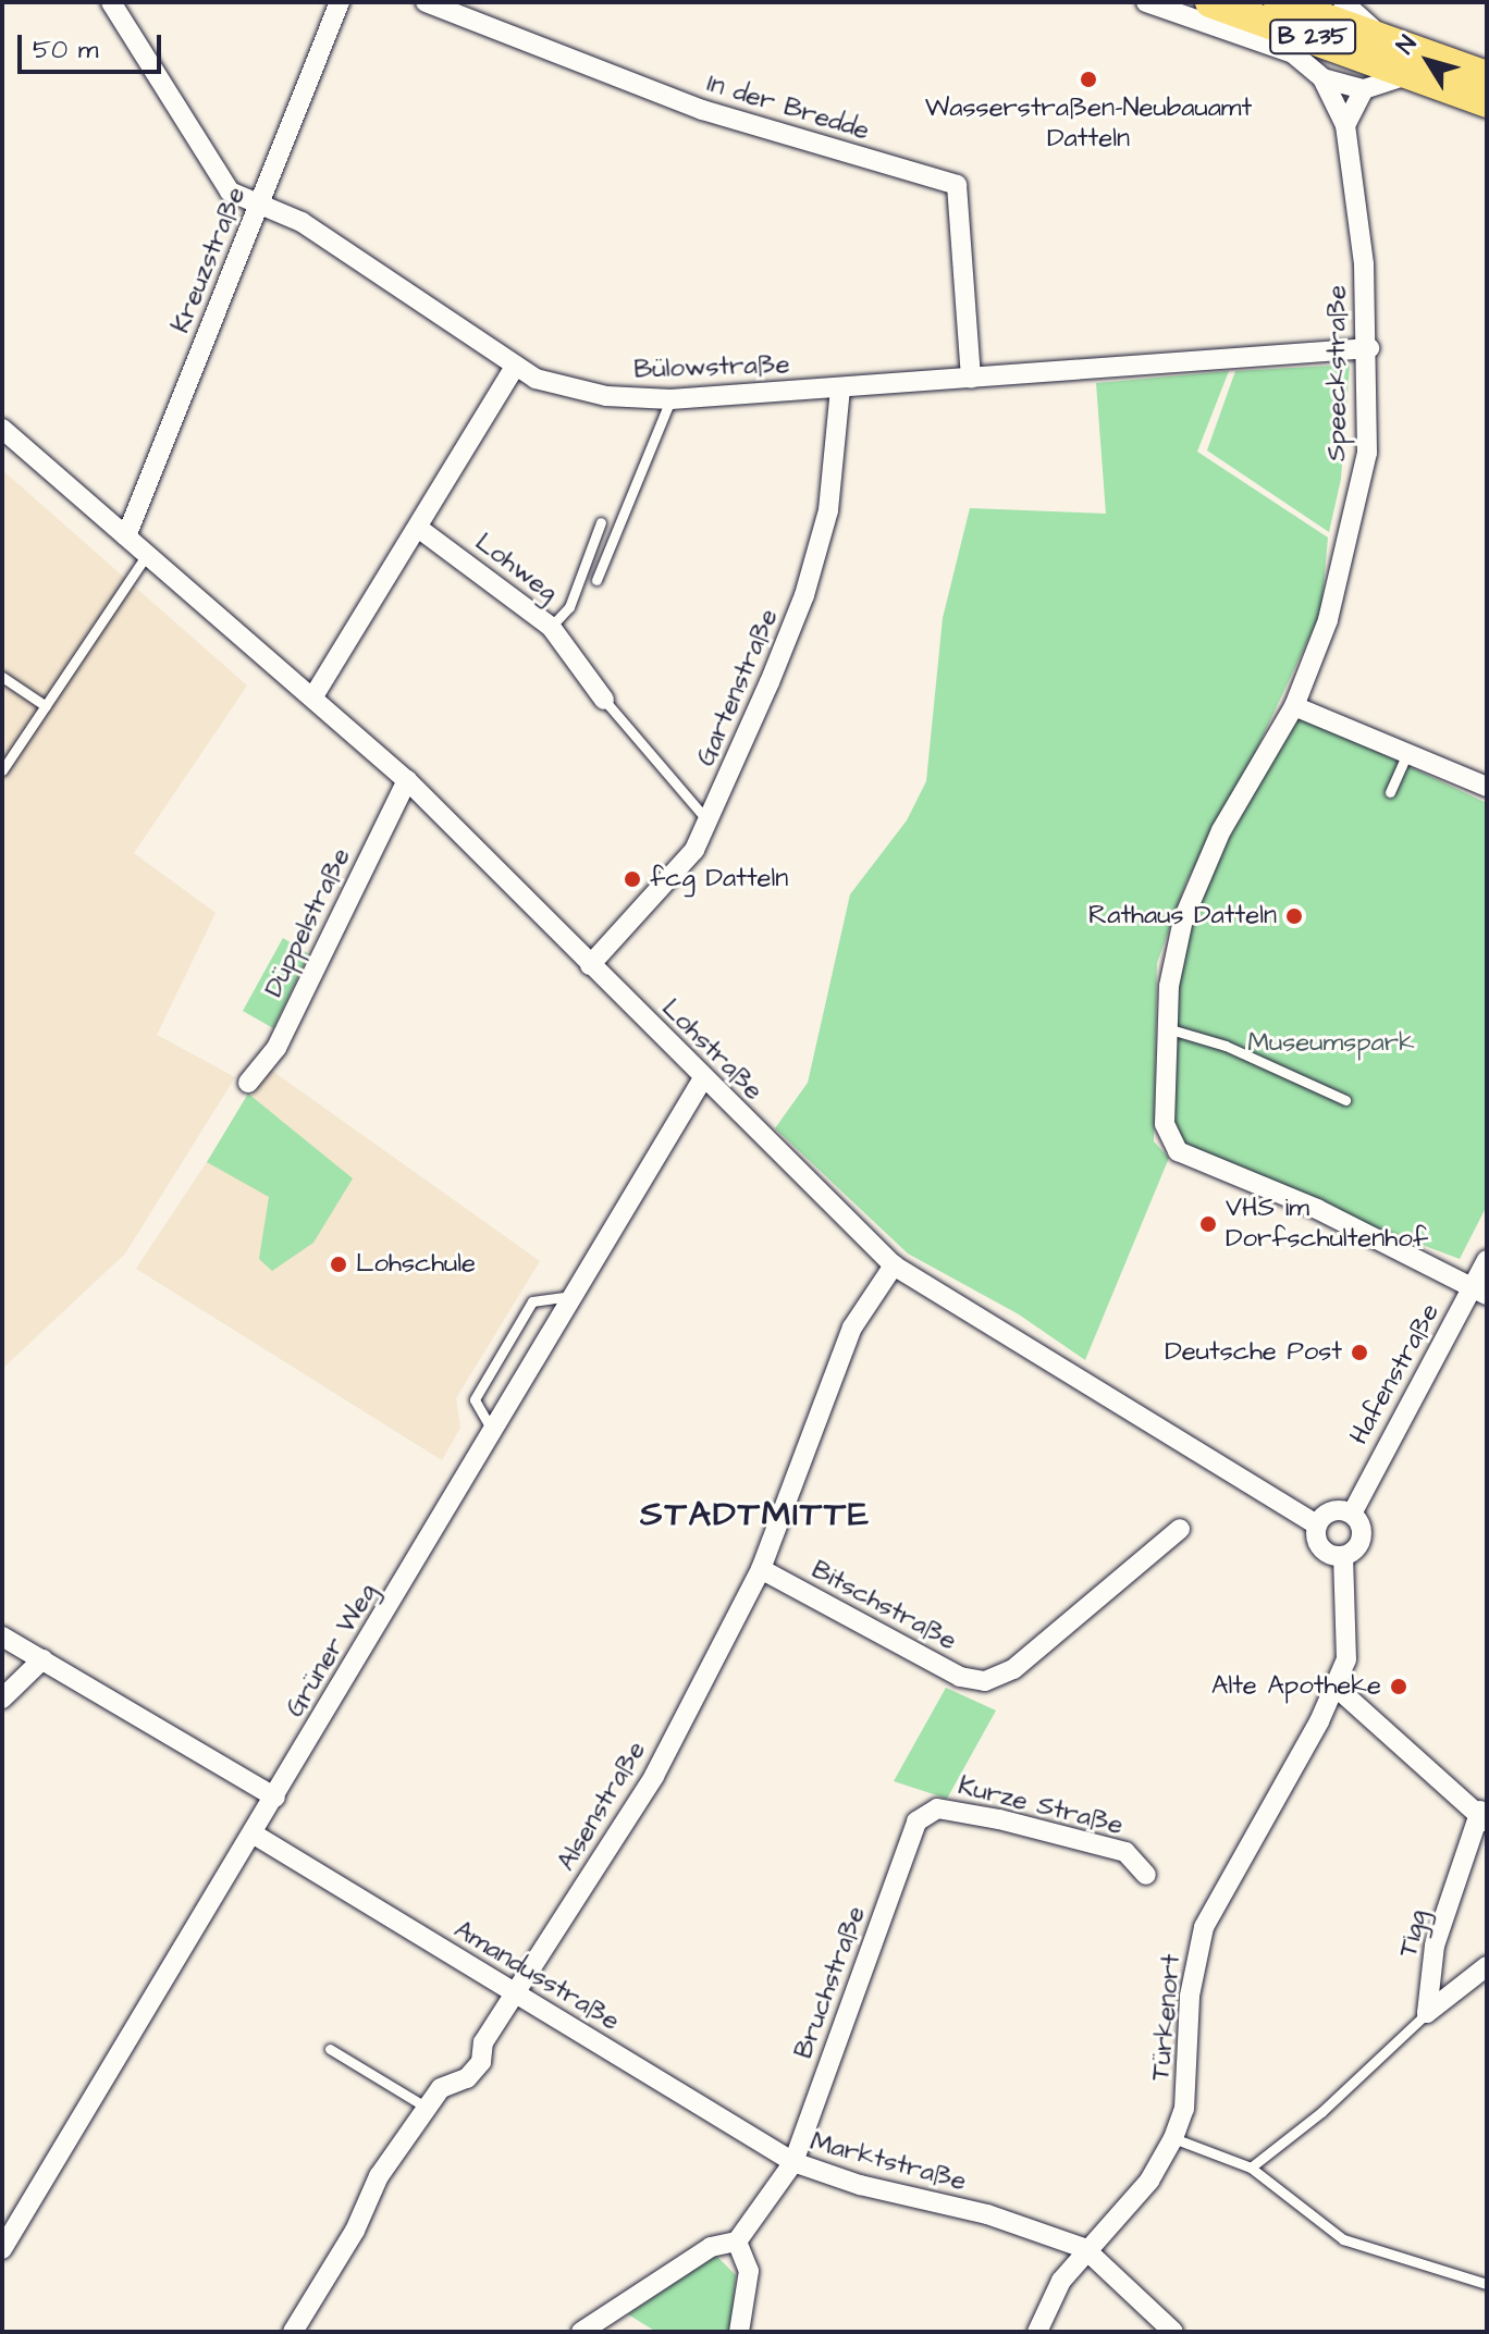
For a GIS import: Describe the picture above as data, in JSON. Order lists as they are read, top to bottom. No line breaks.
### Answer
{"streets":{"main road":["B 235"],"street":["In der Bredde","Kreuzstraße","Bülowstraße","Speeckstraße","Lohweg","Gartenstraße","Düppelstraße","Lohstraße","Hafenstraße","Bitschstraße","Grüner Weg","Alsenstraße","Kurze Straße","Tigg","Amandusstraße","Bruchstraße","Türkenort","Marktstraße"]},"crossings":[["In der Bredde","Bülowstraße"],["Kreuzstraße","Bülowstraße"],["Kreuzstraße","Lohstraße"],["Bülowstraße","Speeckstraße"],["Bülowstraße","Gartenstraße"],["Speeckstraße","Hafenstraße"],["Gartenstraße","Lohstraße"],["Düppelstraße","Lohstraße"],["Lohstraße","Hafenstraße"],["Lohstraße","Grüner Weg"],["Lohstraße","Alsenstraße"],["Bitschstraße","Alsenstraße"],["Grüner Weg","Amandusstraße"],["Alsenstraße","Amandusstraße"],["Kurze Straße","Bruchstraße"],["Amandusstraße","Bruchstraße"],["Amandusstraße","Marktstraße"],["Bruchstraße","Marktstraße"],["Türkenort","Marktstraße"]],"districts":["STADTMITTE"],"parks":["Museumspark"],"places":["Wasserstraßen-Neubauamt Datteln","fcg Datteln","Rathaus Datteln","VHS im Dorfschultenhof","Lohschule","Deutsche Post","Alte Apotheke"],"scale_bar":"50 m","north":"top left"}
